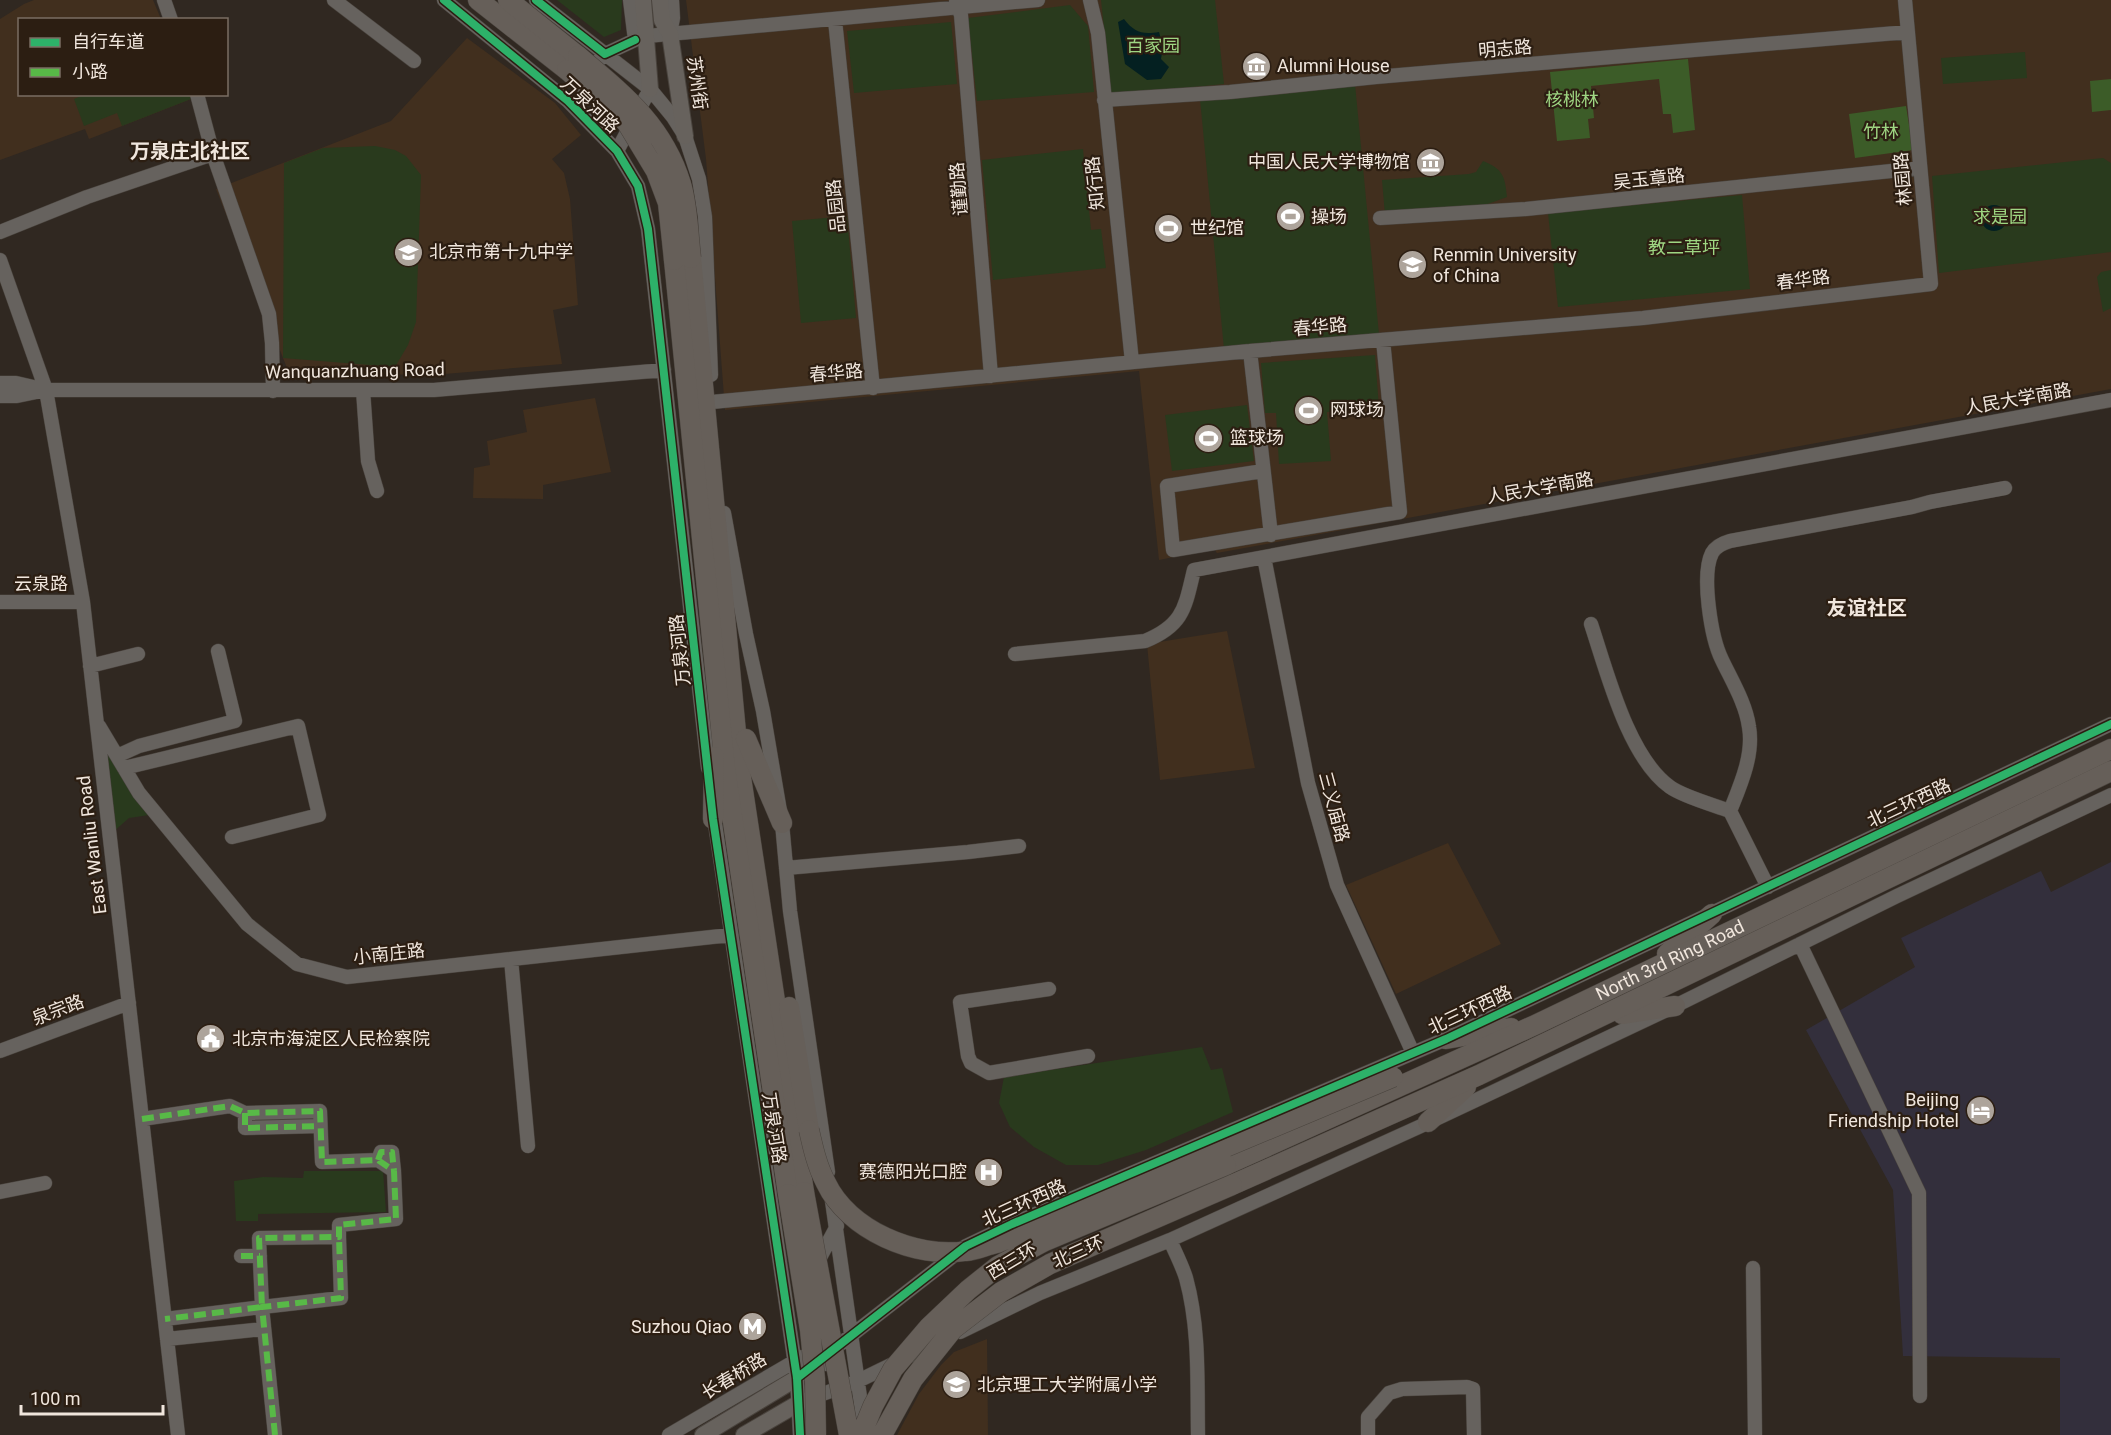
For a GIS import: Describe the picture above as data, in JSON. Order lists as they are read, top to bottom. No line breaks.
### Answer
{"streets":{"highway":["万泉河路","North 3rd Ring Road","北三环","西三环"],"main road":["苏州街"],"street":["明志路","吴玉章路","林园路","知行路","谨勤路","品园路","春华路","Wanquanzhuang Road","人民大学南路","云泉路","北三环西路","三义庙路","East Wanliu Road","小南庄路","泉宗路","长春桥路"]},"crossings":[["明志路","林园路"],["明志路","知行路"],["万泉河路","Wanquanzhuang Road"],["万泉河路","小南庄路"],["万泉河路","长春桥路"],["吴玉章路","林园路"],["林园路","春华路"],["知行路","春华路"],["谨勤路","春华路"],["品园路","春华路"],["Wanquanzhuang Road","East Wanliu Road"],["人民大学南路","三义庙路"],["云泉路","East Wanliu Road"],["北三环西路","三义庙路"],["北三环西路","长春桥路"],["East Wanliu Road","小南庄路"],["East Wanliu Road","泉宗路"],["North 3rd Ring Road","北三环"],["North 3rd Ring Road","西三环"]],"districts":["万泉庄北社区","友谊社区"],"parks":["百家园","核桃林","竹林","求是园","教二草坪"],"places":{"museum":["Alumni House","中国人民大学博物馆"],"sports":["操场","世纪馆","网球场","篮球场"],"school or university":["北京市第十九中学","Renmin University of China","北京理工大学附属小学"],"public building":["北京市海淀区人民检察院"],"hotel":["Beijing Friendship Hotel"],"hospital":["赛德阳光口腔"],"metro station":["Suzhou Qiao"]},"legend":["自行车道","小路"],"scale_bar":"100 m"}
